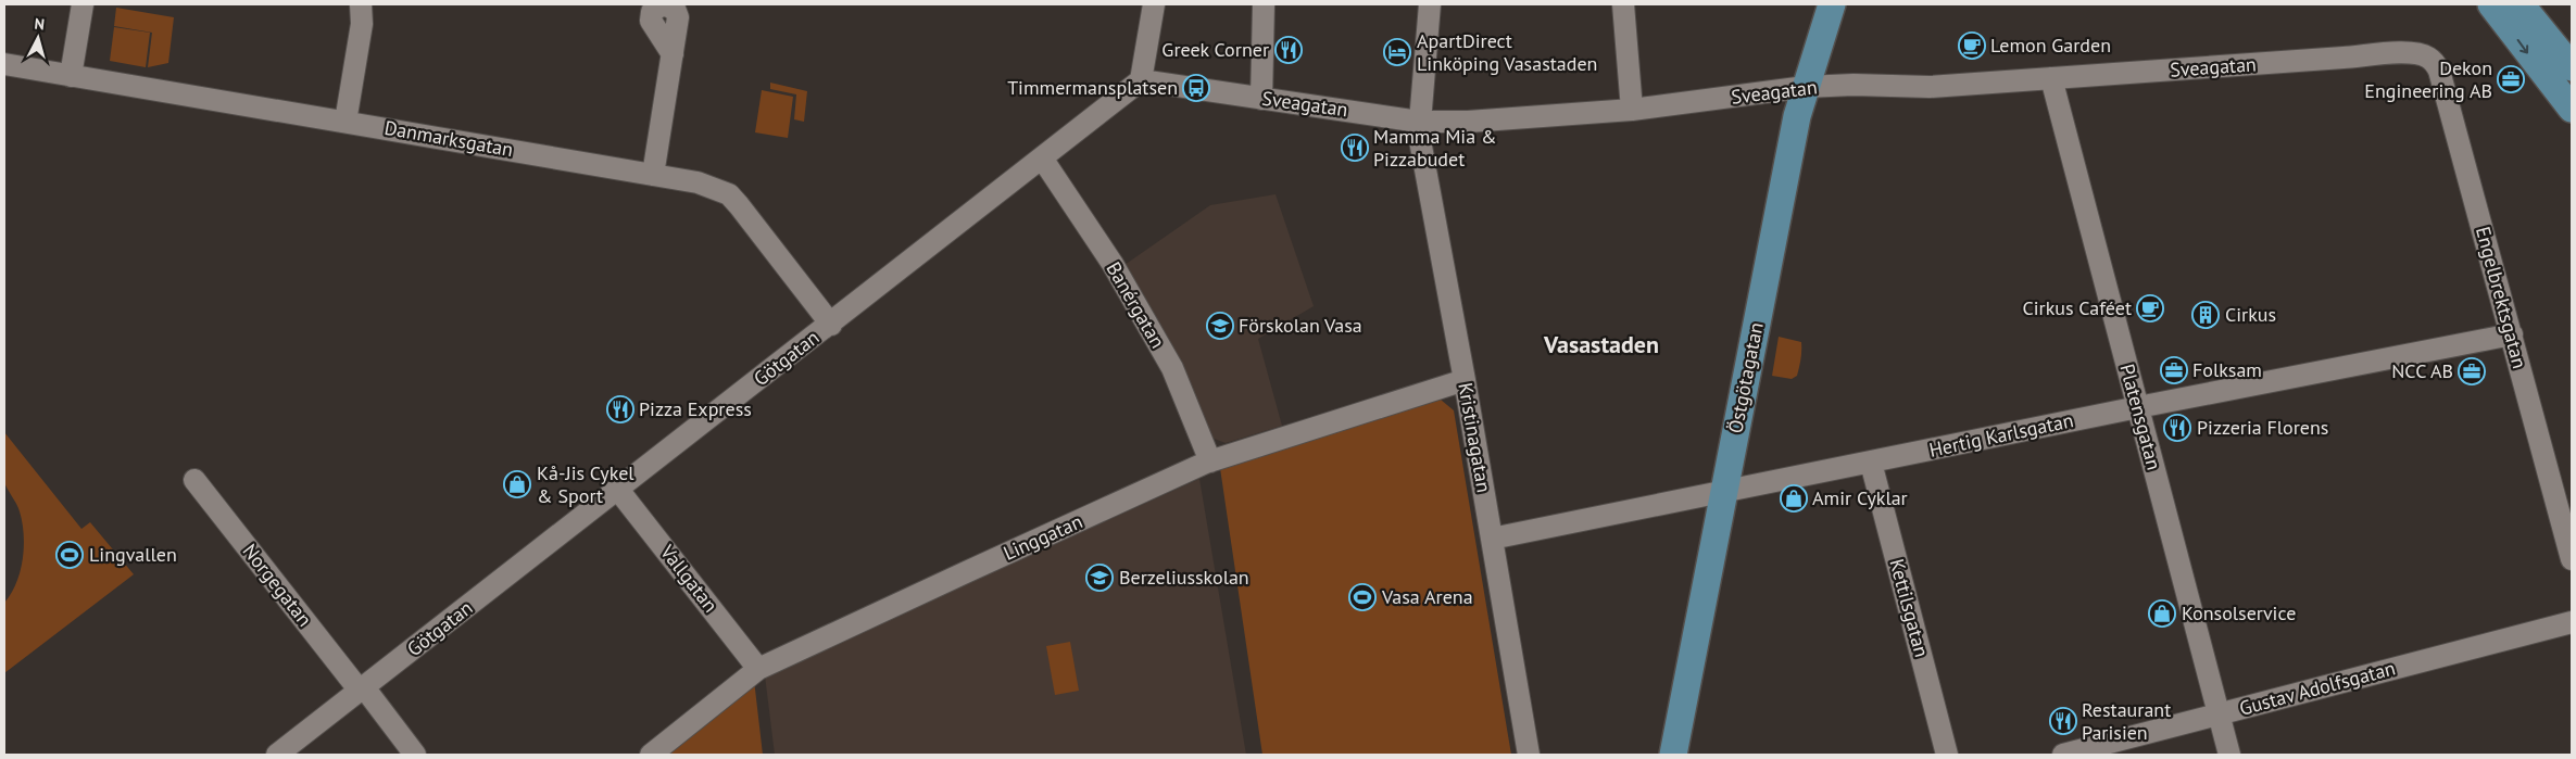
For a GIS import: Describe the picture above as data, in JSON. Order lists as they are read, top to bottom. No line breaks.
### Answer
{"streets":{"main road":["Östgötagatan"],"street":["Sveagatan","Danmarksgatan","Engelbrektsgatan","Banérgatan","Götgatan","Platensgatan","Hertig Karlsgatan","Kristinagatan","Linggatan","Vallgatan","Norgegatan","Kettilsgatan","Gustav Adolfsgatan"]},"crossings":[["Sveagatan","Engelbrektsgatan"],["Sveagatan","Götgatan"],["Sveagatan","Östgötagatan"],["Sveagatan","Platensgatan"],["Sveagatan","Kristinagatan"],["Danmarksgatan","Götgatan"],["Engelbrektsgatan","Hertig Karlsgatan"],["Banérgatan","Götgatan"],["Banérgatan","Linggatan"],["Götgatan","Vallgatan"],["Götgatan","Norgegatan"],["Östgötagatan","Hertig Karlsgatan"],["Platensgatan","Hertig Karlsgatan"],["Platensgatan","Gustav Adolfsgatan"],["Hertig Karlsgatan","Kristinagatan"],["Hertig Karlsgatan","Kettilsgatan"],["Kristinagatan","Linggatan"],["Linggatan","Vallgatan"]],"districts":["Vasastaden"],"places":{"cafe":["Lemon Garden","Cirkus Caféet"],"restaurant":["Greek Corner","Mamma Mia & Pizzabudet","Pizza Express","Pizzeria Florens","Restaurant Parisien"],"hotel":["ApartDirect Linköping Vasastaden"],"office":["Dekon Engineering AB","Folksam","NCC AB"],"bus stop":["Timmermansplatsen"],"building":["Cirkus"],"school or university":["Förskolan Vasa","Berzeliusskolan"],"shop":["Kå-Jis Cykel & Sport","Amir Cyklar","Konsolservice"],"sports":["Lingvallen","Vasa Arena"]},"north":"top"}
